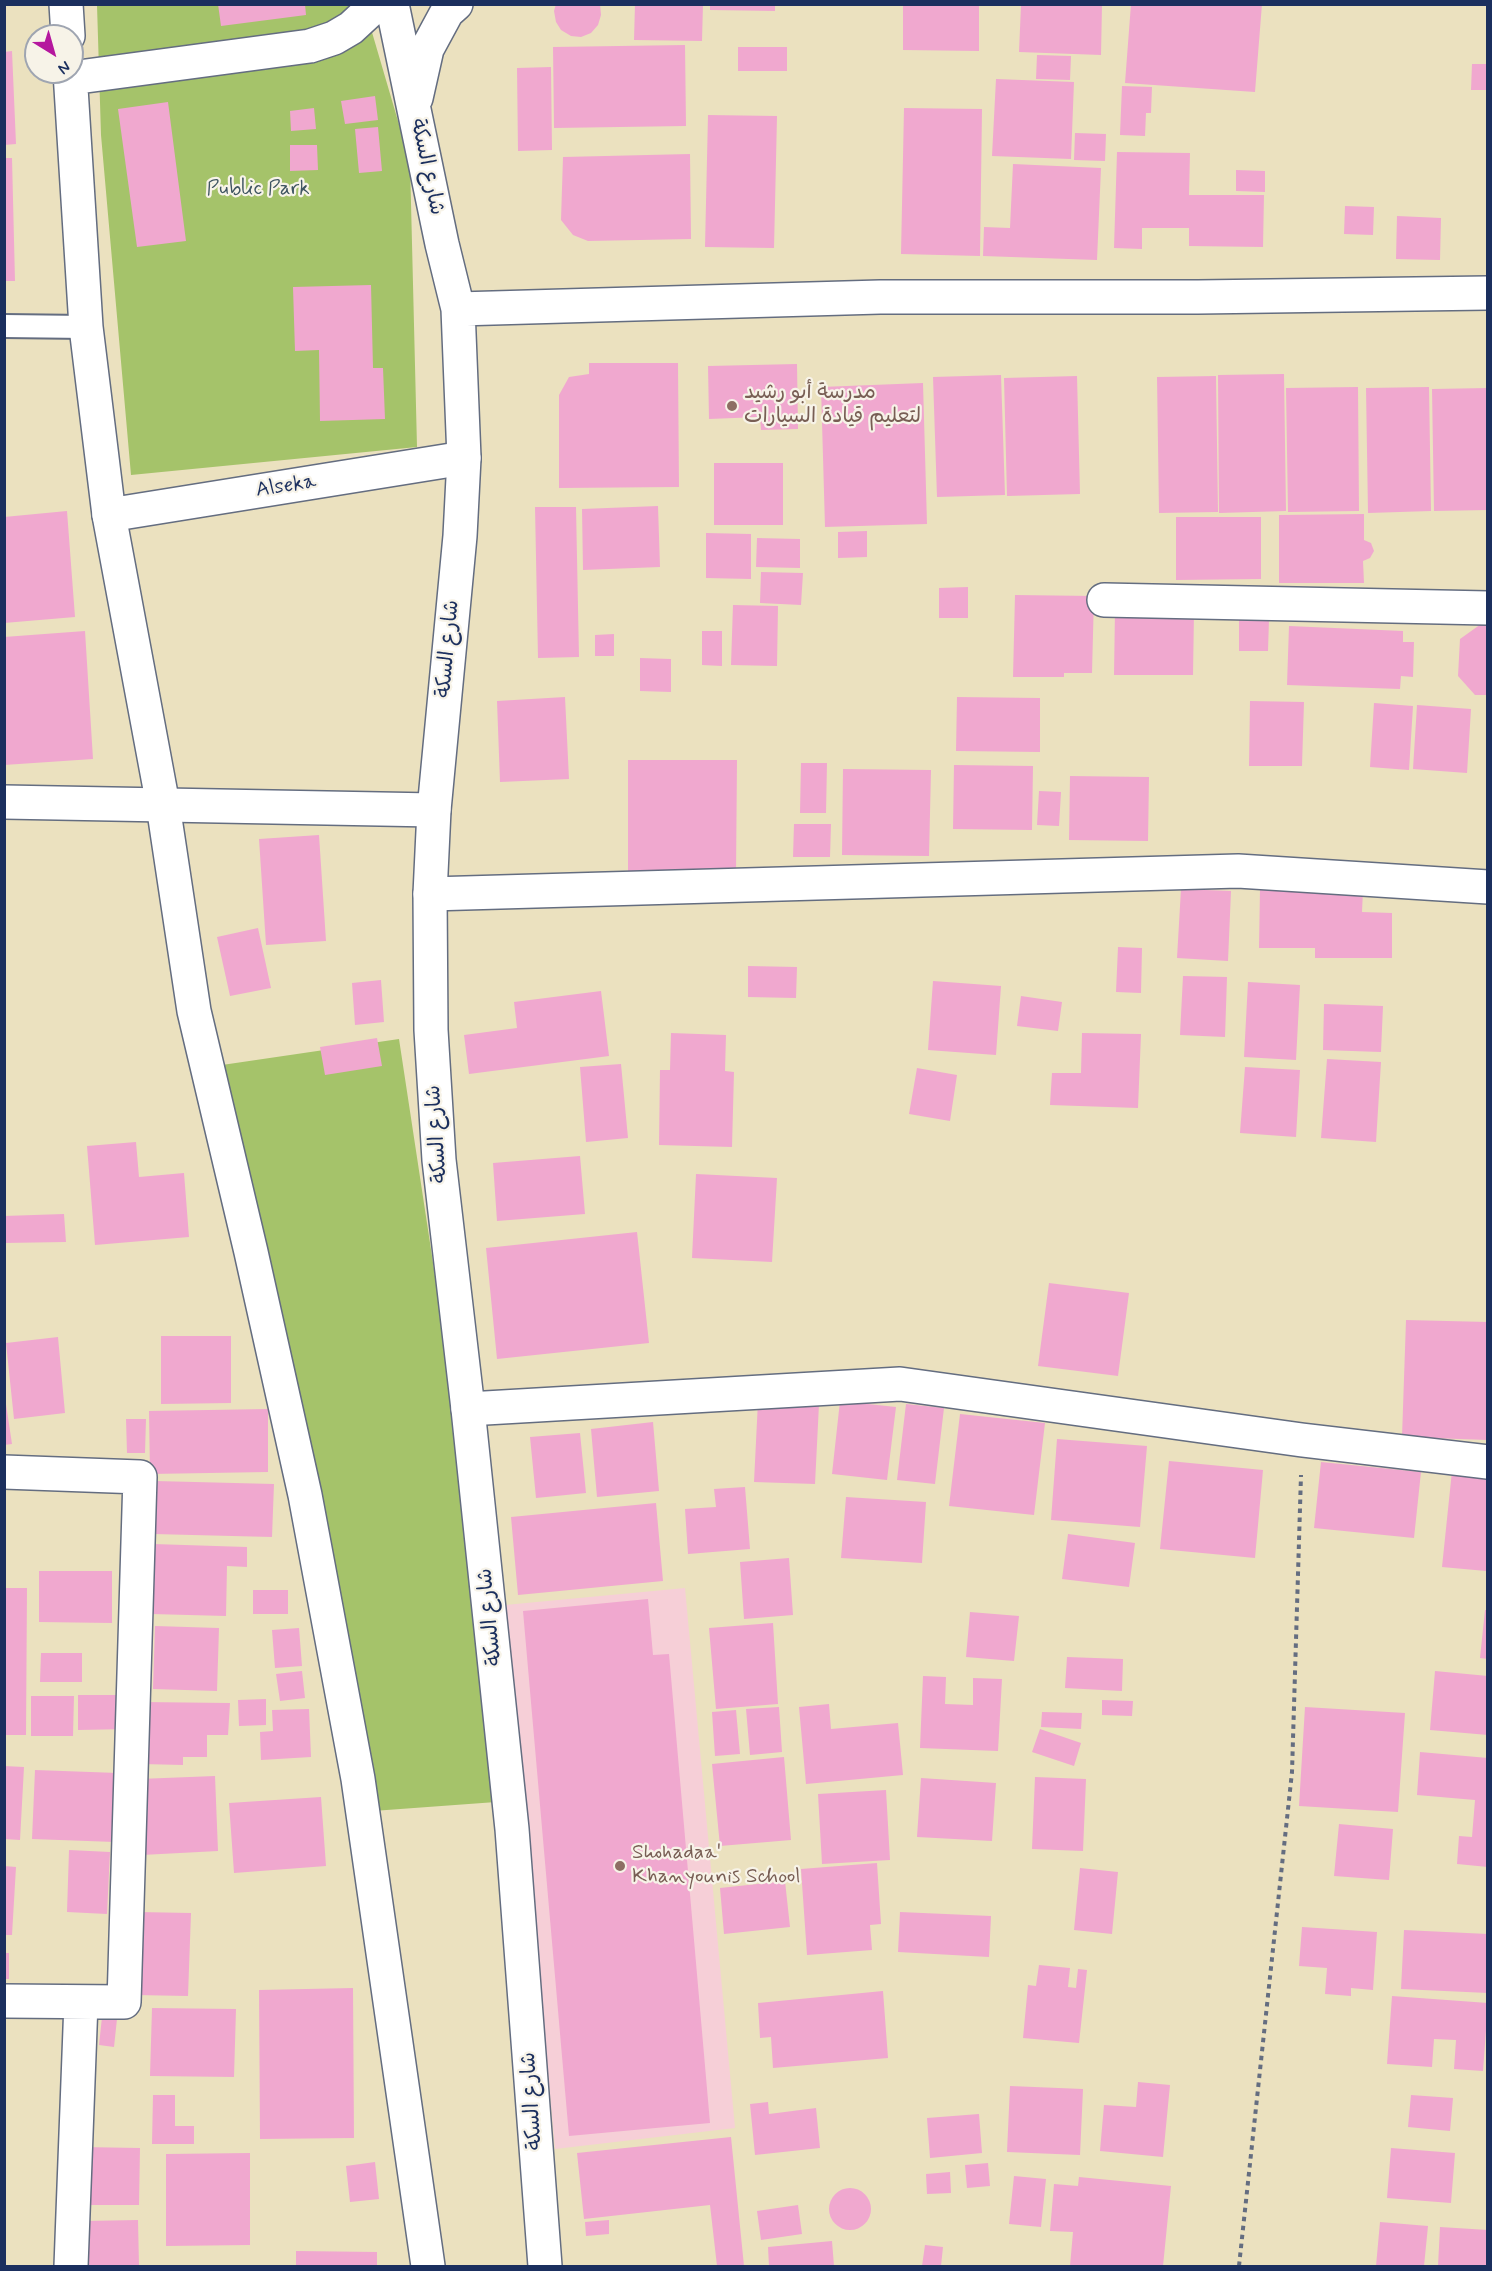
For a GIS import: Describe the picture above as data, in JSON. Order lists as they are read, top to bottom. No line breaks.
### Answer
{"streets":{"main road":["شارع السكة","Alseka"]},"crossings":[["شارع السكة","Alseka"]],"parks":["Public Park"],"places":["مدرسة أبو رشيد لتعليم قيادة السيارات","Shohadaa' Khanyounis School"],"north":"bottom right"}
